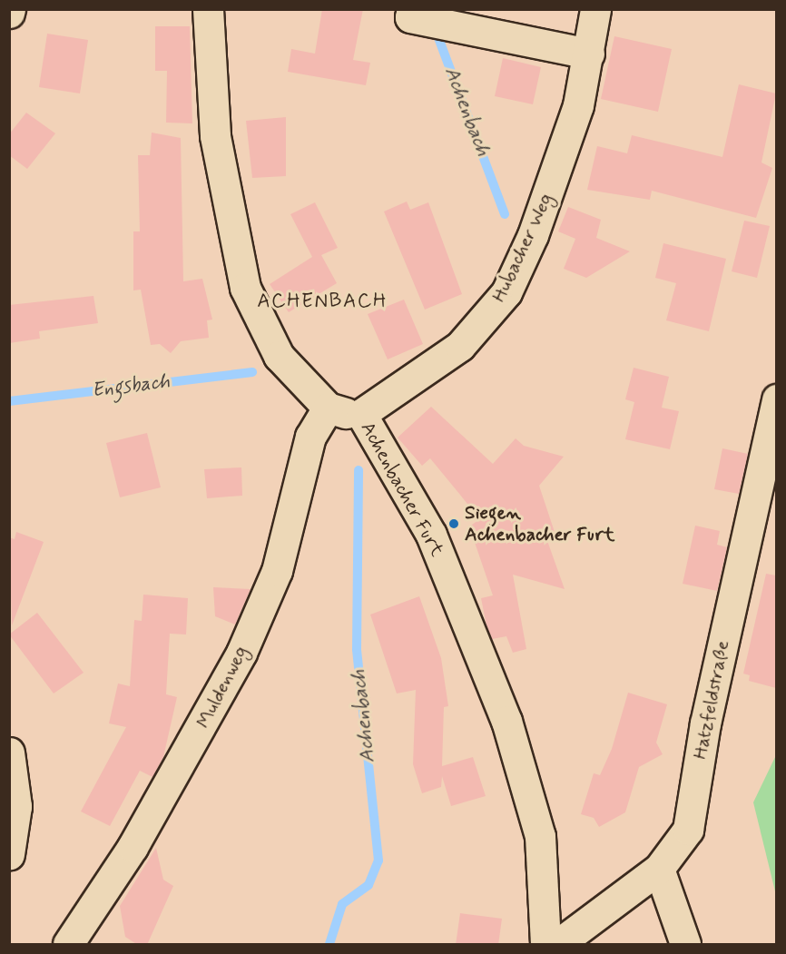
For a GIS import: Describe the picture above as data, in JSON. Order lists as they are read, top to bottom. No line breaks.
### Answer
{"streets":{"street":["Hubacher Weg","Achenbacher Furt","Muldenweg","Hatzfeldstraße"]},"crossings":[["Hubacher Weg","Achenbacher Furt"],["Achenbacher Furt","Muldenweg"]],"districts":["ACHENBACH"],"water":["Achenbach","Engsbach"],"places":["Siegen Achenbacher Furt"]}
